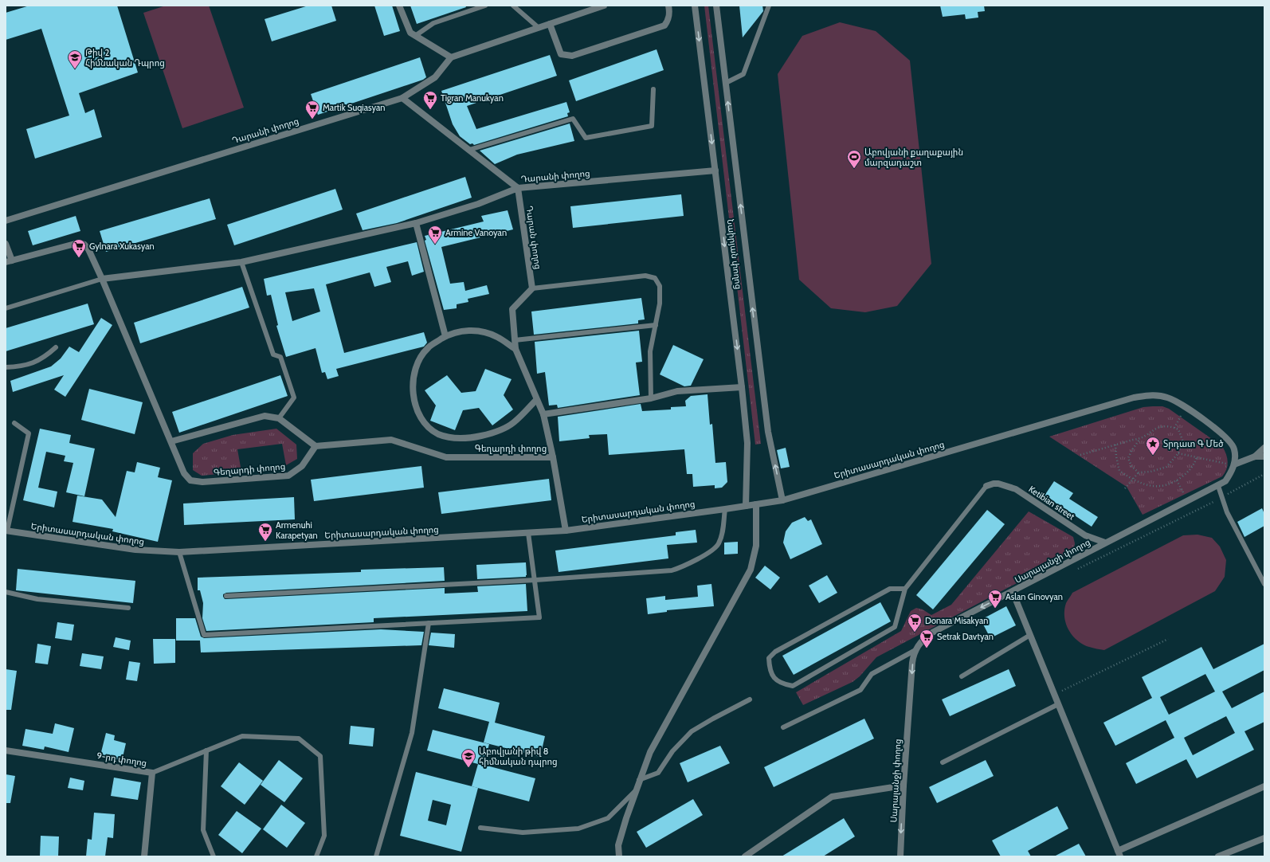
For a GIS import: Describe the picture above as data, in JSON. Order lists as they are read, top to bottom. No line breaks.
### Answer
{"streets":{"street":["Դարանի փողոց","Դարան փողոց","Նաիրյան փողոց","Գեղարդի փողոց","Երիտասարդական փողոց","Ketibian street","Սարալանջի փողոց","9-րդ փողոց"]},"crossings":[["Դարանի փողոց","Դարան փողոց"],["Դարանի փողոց","Նաիրյան փողոց"],["Նաիրյան փողոց","Երիտասարդական փողոց"],["Երիտասարդական փողոց","Սարալանջի փողոց"],["Ketibian street","Սարալանջի փողոց"]],"one_way":["Սարալանջի փողոց"],"places":{"school or university":["Թիվ 2 Հիմնական Դպրոց","Աբովյանի թիվ 8 հիմնական դպրոց"],"supermarket":["Tigran Manukyan","Martik Suqiasyan","Armine Vanoyan","Gylnara Xukasyan","Armenuhi Karapetyan","Aslan Ginovyan","Donara Misakyan","Setrak Davtyan"],"sports":["Աբովյանի քաղաքային մարզադաշտ"],"place":["Տրդատ Գ Մեծ"]}}
